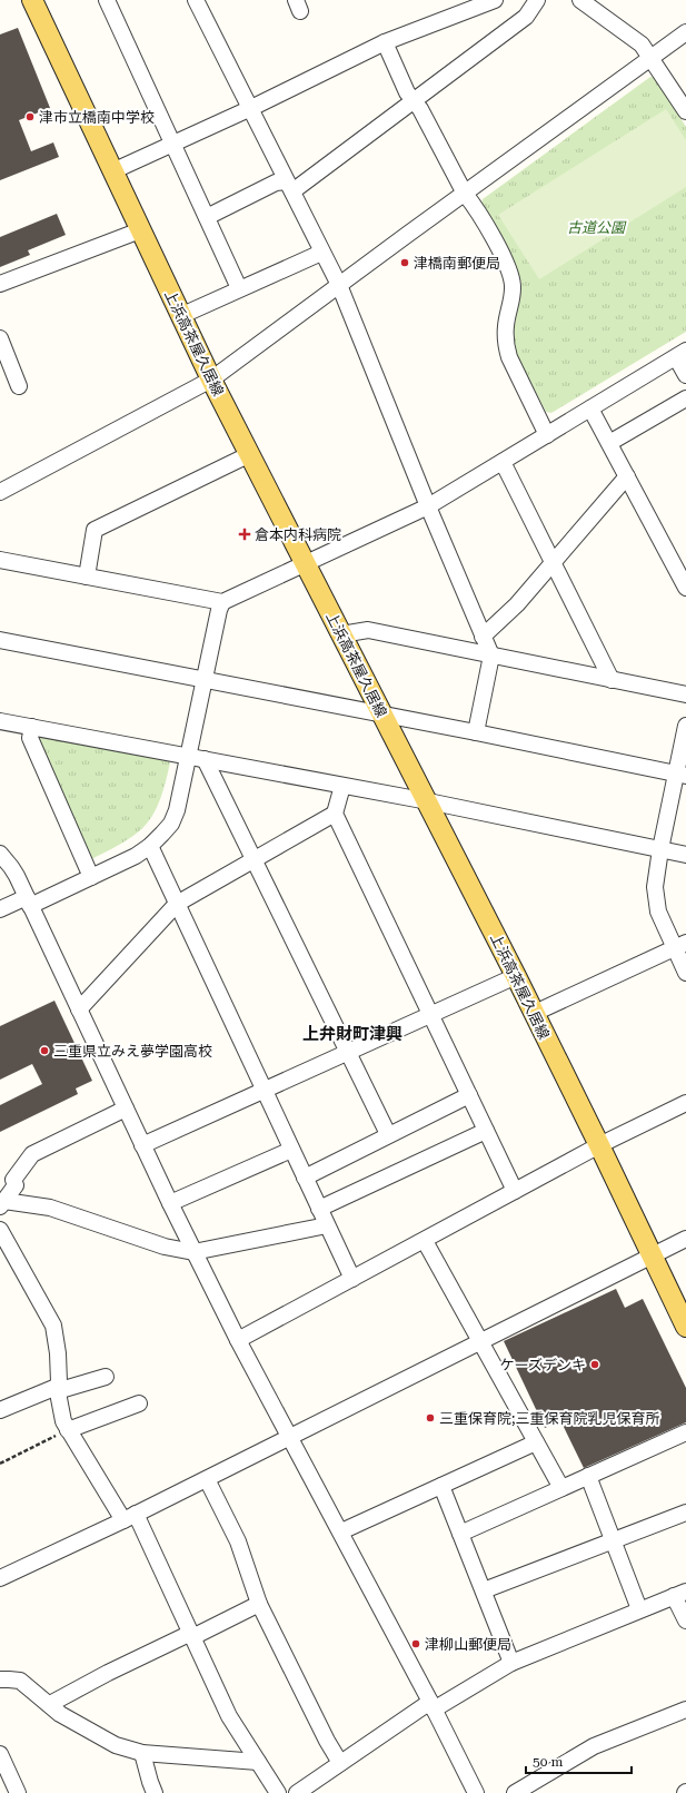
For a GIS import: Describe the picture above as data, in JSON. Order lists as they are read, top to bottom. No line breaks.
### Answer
{"streets":{"main road":["上浜高茶屋久居線"]},"districts":["上弁財町津興"],"parks":["古道公園"],"places":{"other":["津市立橋南中学校","津橋南郵便局","三重県立みえ夢学園高校","ケーズデンキ","三重保育院;三重保育院乳児保育所","津柳山郵便局"],"health":["倉本内科病院"]},"scale_bar":"50 m"}
